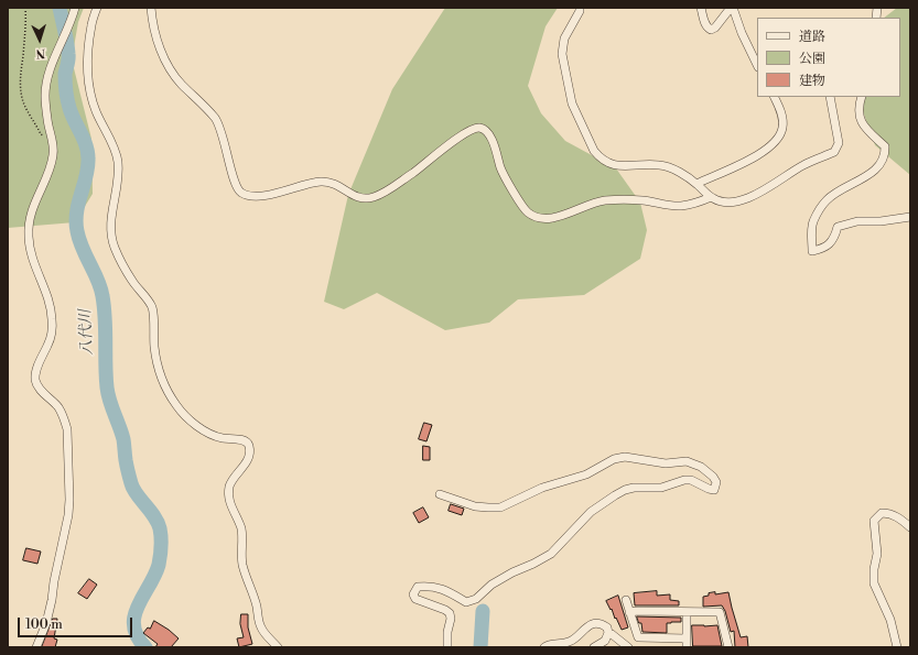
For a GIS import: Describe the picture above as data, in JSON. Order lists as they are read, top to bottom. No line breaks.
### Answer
{"water":["八代川"],"legend":["道路","公園","建物"],"scale_bar":"100 m","north":"bottom"}
